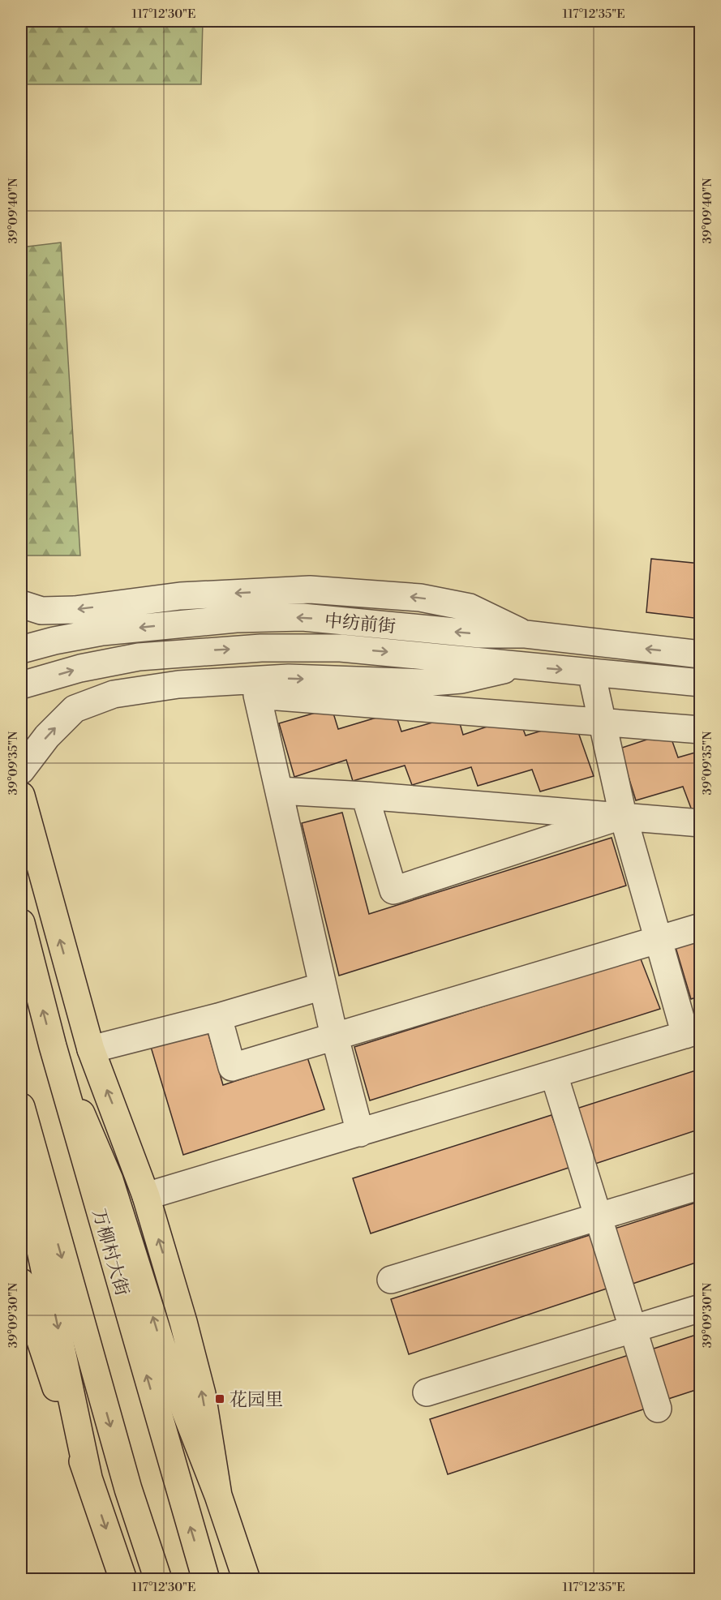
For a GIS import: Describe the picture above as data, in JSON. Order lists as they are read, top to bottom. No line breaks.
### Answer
{"streets":{"main road":["万柳村大街"],"street":["中纺前街"]},"places":{"transit":["花园里"]},"coordinates":["117°12'30\"E","117°12'35\"E","39°09'40\"N","39°09'35\"N","39°09'30\"N"]}
